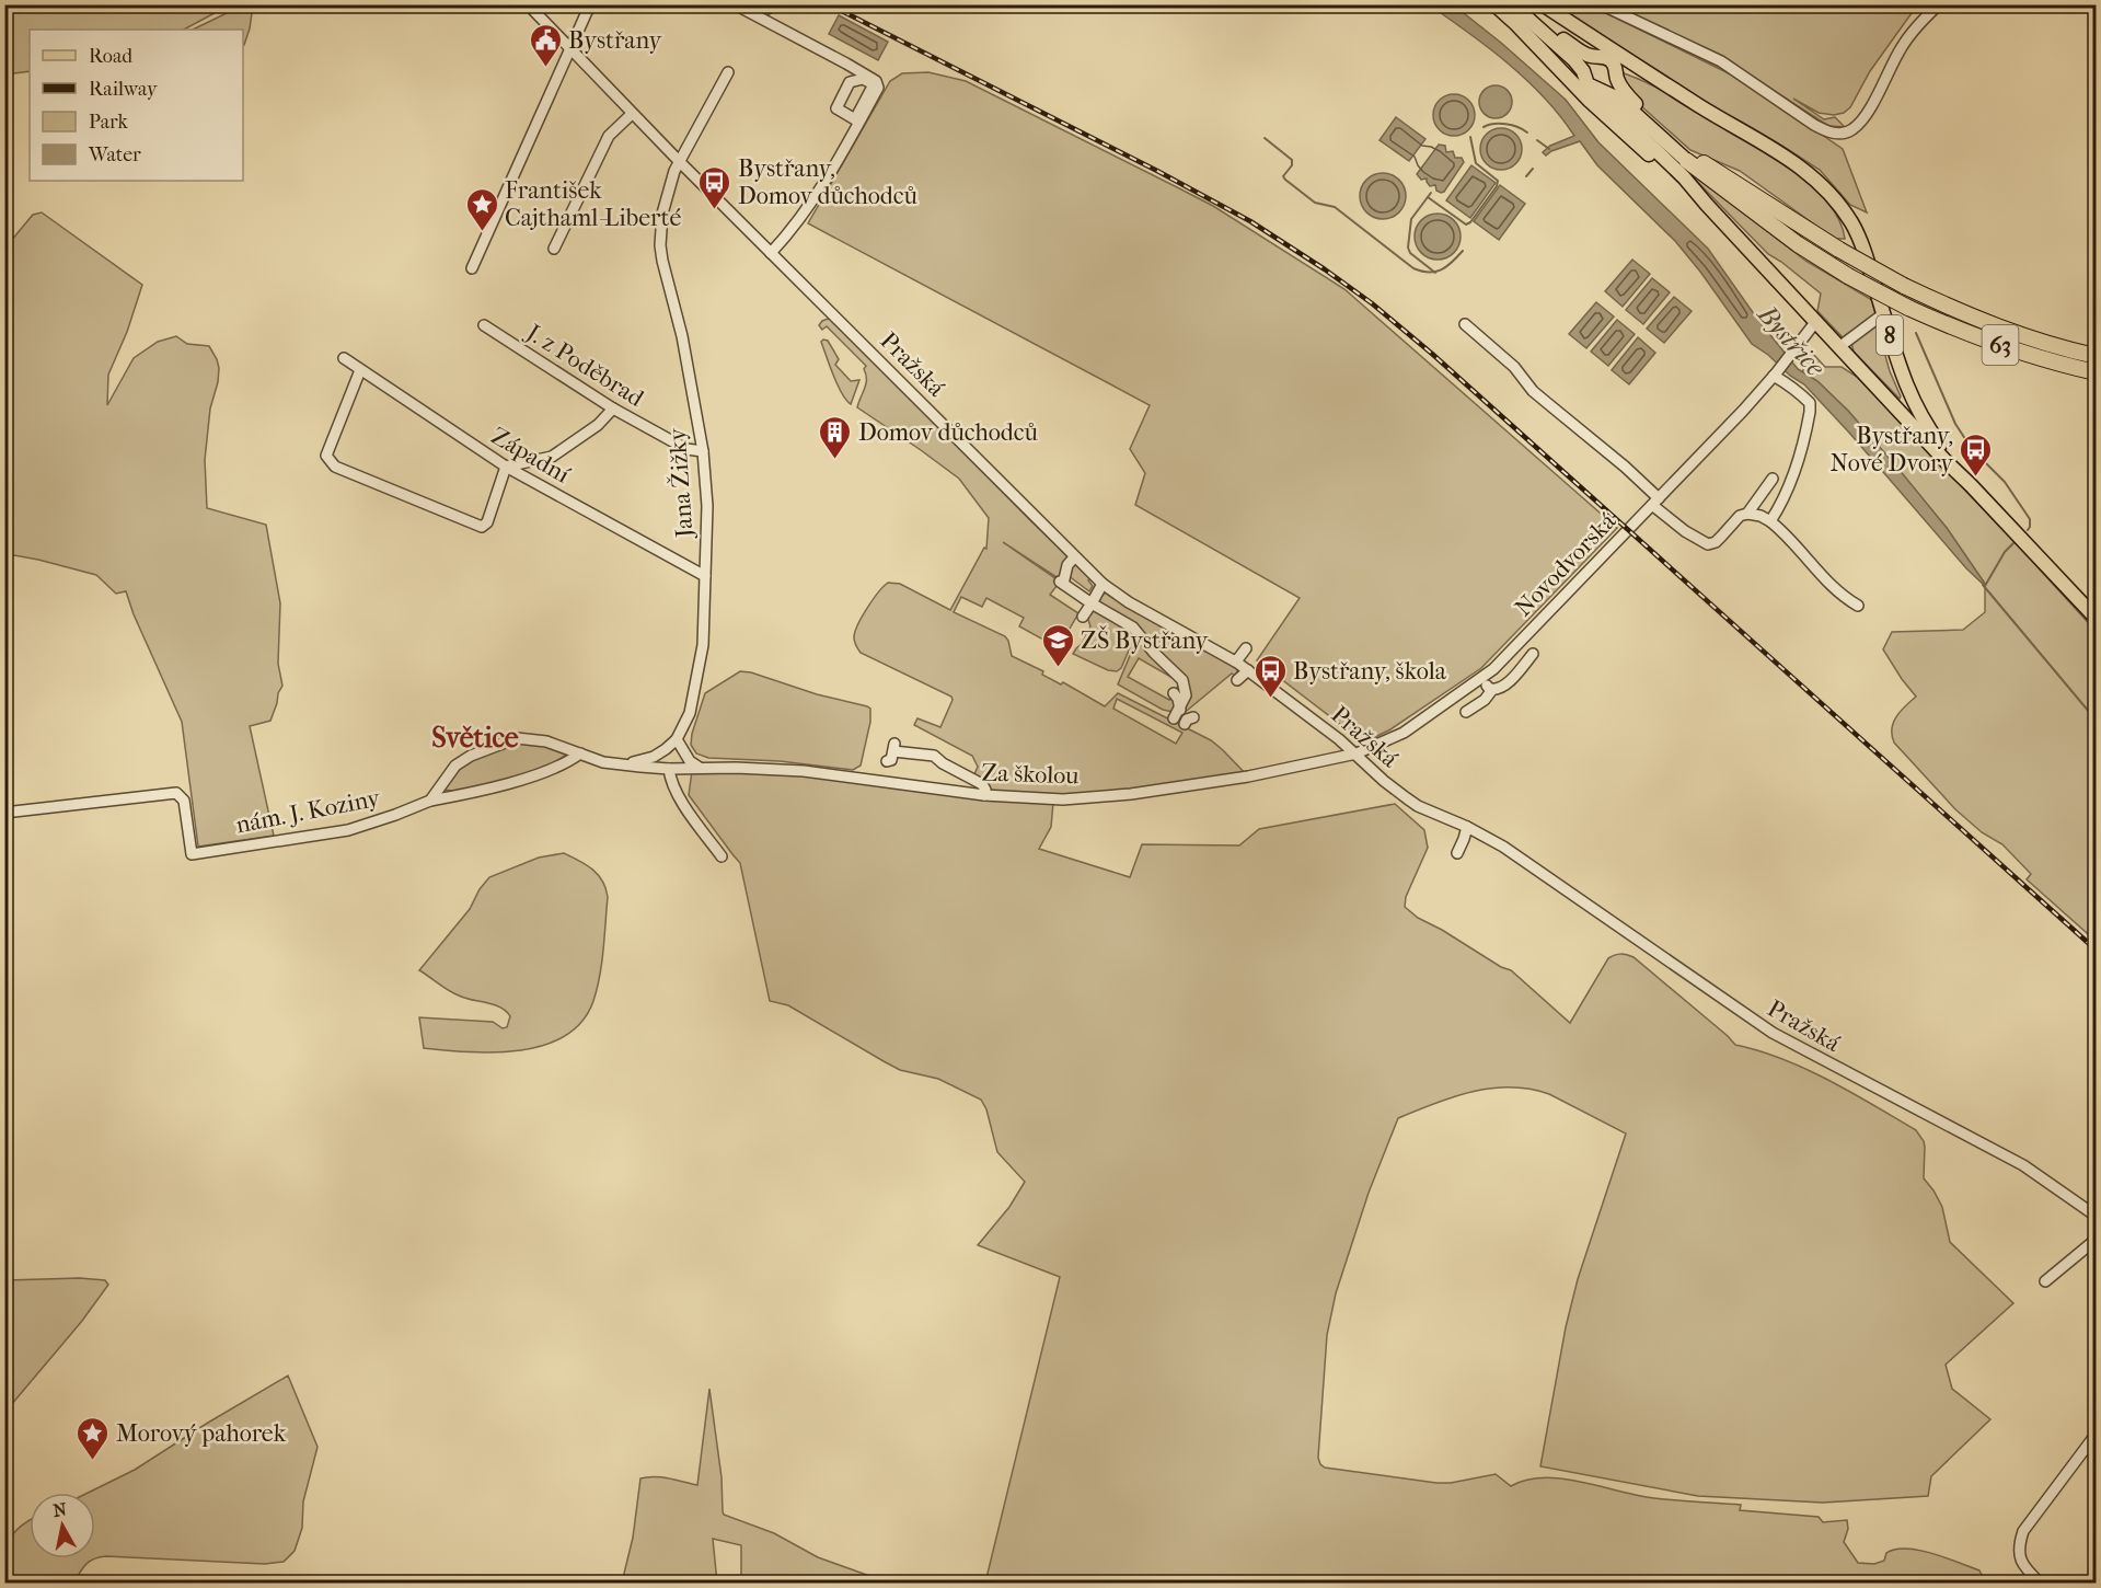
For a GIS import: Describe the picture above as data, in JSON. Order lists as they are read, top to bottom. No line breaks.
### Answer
{"streets":{"highway":["63"],"main road":["8"],"street":["Pražská","J. z Poděbrad","Západní","Jana Žižky","Novodvorská","Za školou","nám. J. Koziny"]},"crossings":[["8","Novodvorská"],["Pražská","Jana Žižky"],["Pražská","Novodvorská"],["Pražská","Za školou"],["J. z Poděbrad","Jana Žižky"],["Západní","Jana Žižky"],["Jana Žižky","Za školou"],["Novodvorská","Za školou"]],"districts":["Světice"],"water":["Bystřice"],"places":{"public building":["Bystřany"],"bus stop":["Bystřany, Domov důchodců","Bystřany, Nové Dvory","Bystřany, škola"],"place":["František Cajthaml-Liberté","Morový pahorek"],"building":["Domov důchodců"],"school or university":["ZŠ Bystřany"]},"legend":["Road","Railway","Park","Water"],"north":"top"}
